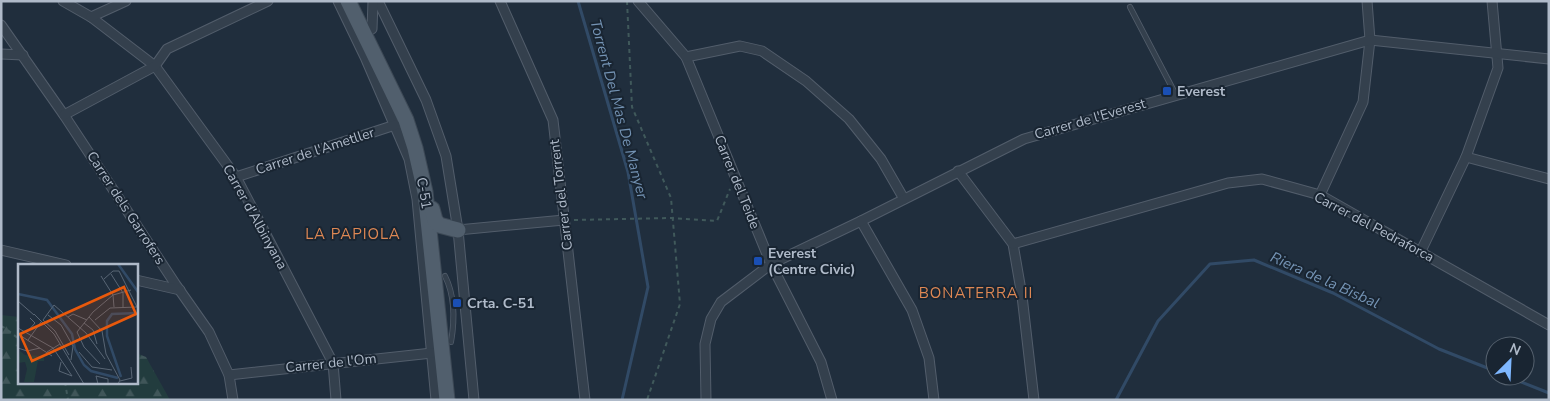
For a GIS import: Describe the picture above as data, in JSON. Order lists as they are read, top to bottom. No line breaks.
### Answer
{"streets":{"main road":["C-51"],"street":["Carrer de l'Everest","Carrer de l'Ametller","Carrer del Teide","Carrer del Torrent","Carrer dels Garrofers","Carrer d'Albinyana","Carrer del Pedraforca","Carrer de l'Om"]},"crossings":[["Carrer de l'Everest","Carrer del Teide"],["Carrer de l'Ametller","Carrer d'Albinyana"],["C-51","Carrer de l'Om"],["Carrer dels Garrofers","Carrer de l'Om"],["Carrer d'Albinyana","Carrer de l'Om"]],"districts":["LA PAPIOLA","BONATERRA II"],"water":["Torrent Del Mas De Manyer","Riera de la Bisbal"],"places":{"transit":["Everest","Everest (Centre Civic)","Crta. C-51"]},"north":"top right"}
